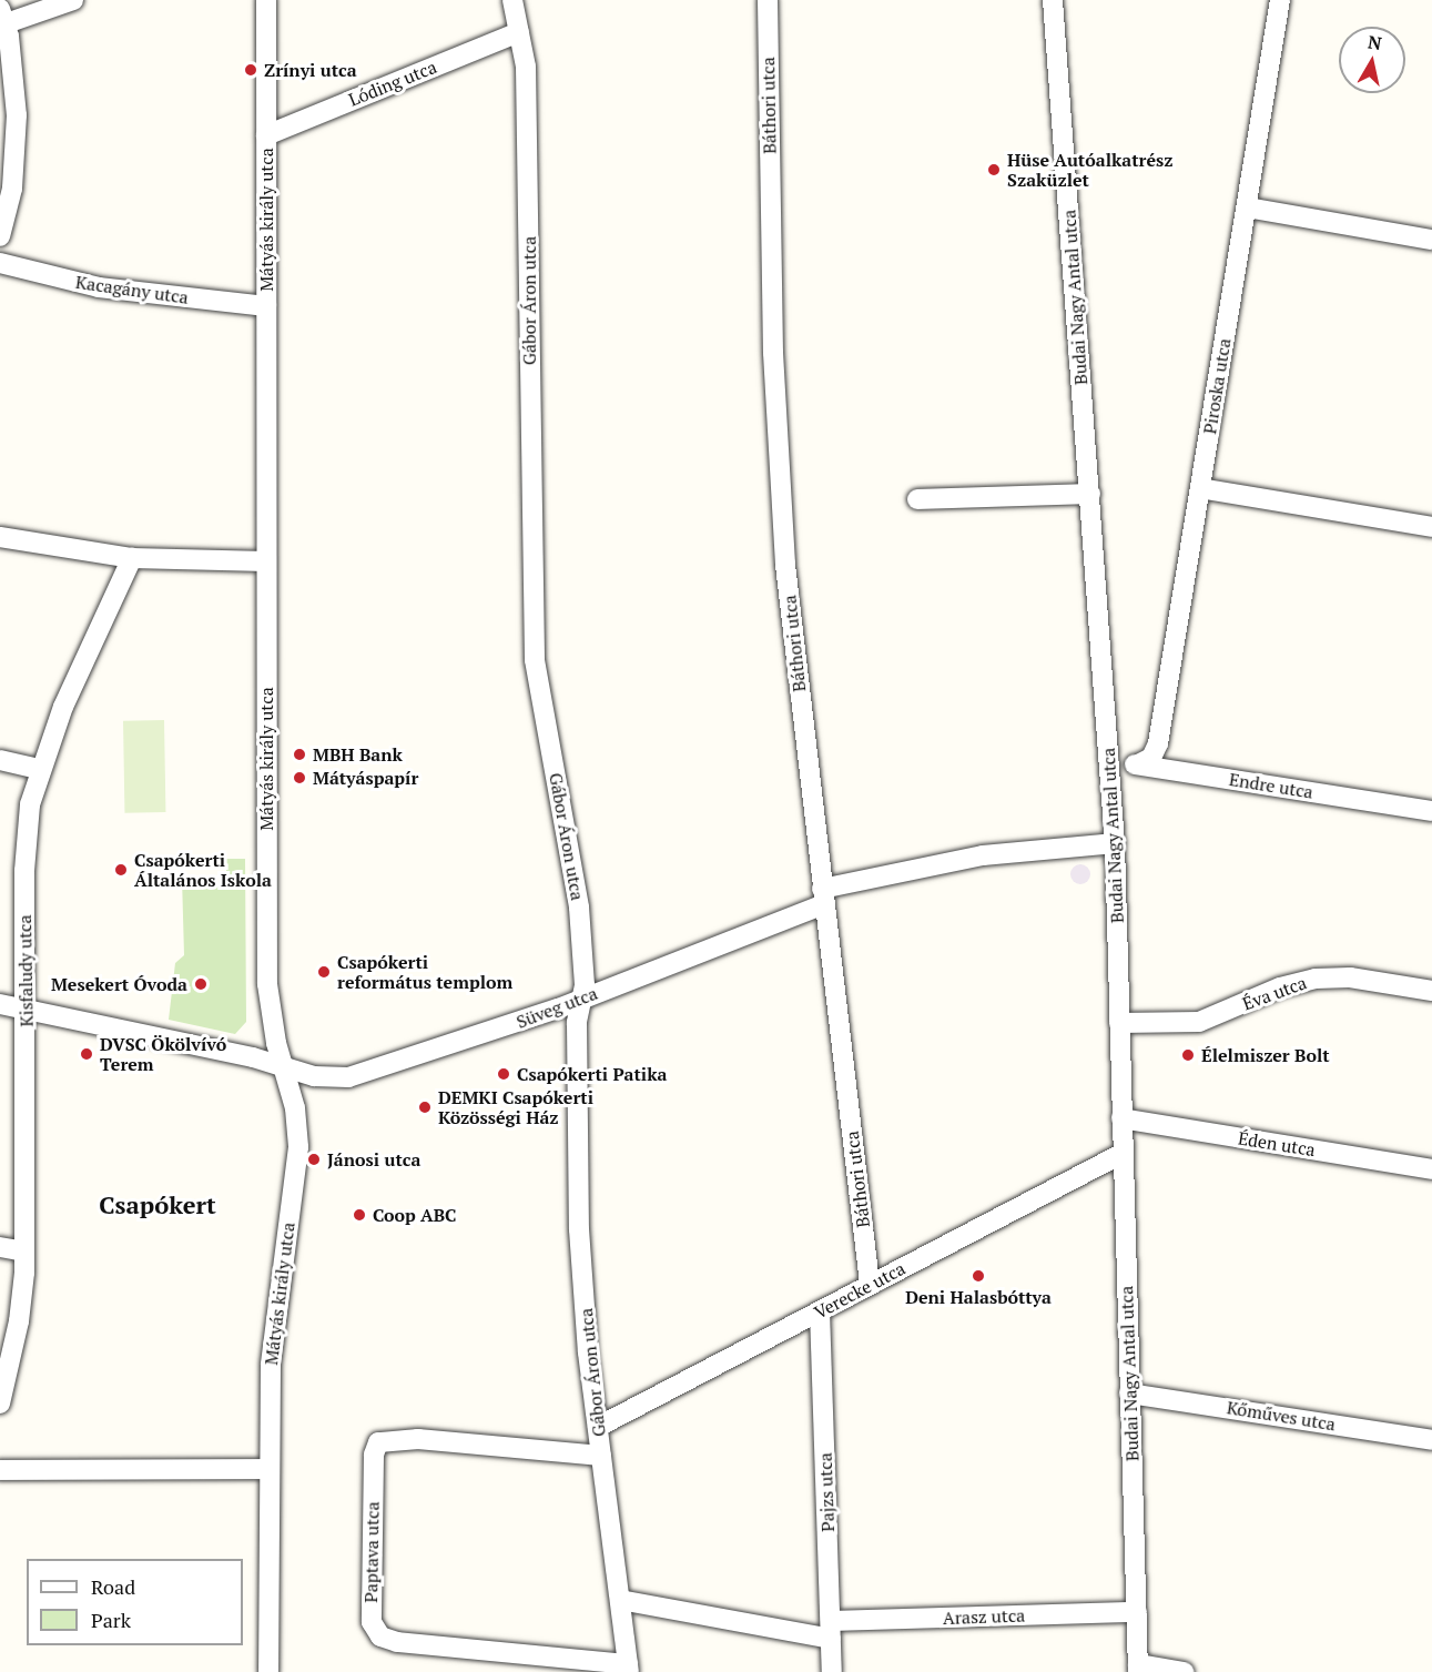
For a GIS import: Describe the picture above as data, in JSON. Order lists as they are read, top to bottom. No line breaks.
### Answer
{"streets":{"street":["Lóding utca","Báthori utca","Mátyás király utca","Kacagány utca","Budai Nagy Antal utca","Gábor Áron utca","Piroska utca","Endre utca","Kisfaludy utca","Éva utca","Süveg utca","Éden utca","Verecke utca","Kőműves utca","Pajzs utca","Paptava utca","Arasz utca"]},"crossings":[["Lóding utca","Mátyás király utca"],["Lóding utca","Gábor Áron utca"],["Báthori utca","Süveg utca"],["Báthori utca","Verecke utca"],["Mátyás király utca","Kacagány utca"],["Mátyás király utca","Süveg utca"],["Budai Nagy Antal utca","Endre utca"],["Budai Nagy Antal utca","Éva utca"],["Budai Nagy Antal utca","Süveg utca"],["Budai Nagy Antal utca","Éden utca"],["Budai Nagy Antal utca","Verecke utca"],["Budai Nagy Antal utca","Kőműves utca"],["Budai Nagy Antal utca","Arasz utca"],["Gábor Áron utca","Süveg utca"],["Gábor Áron utca","Verecke utca"],["Gábor Áron utca","Paptava utca"],["Gábor Áron utca","Arasz utca"],["Piroska utca","Endre utca"],["Verecke utca","Pajzs utca"],["Pajzs utca","Arasz utca"]],"districts":["Csapókert"],"places":["Zrínyi utca","Hüse Autóalkatrész Szaküzlet","MBH Bank","Mátyáspapír","Csapókerti Általános Iskola","Csapókerti református templom","Mesekert Óvoda","DVSC Ökölvívó Terem","Élelmiszer Bolt","Csapókerti Patika","DEMKI Csapókerti Közösségi Ház","Jánosi utca","Coop ABC","Deni Halasbóttya"],"legend":["Road","Park"],"north":"top"}
